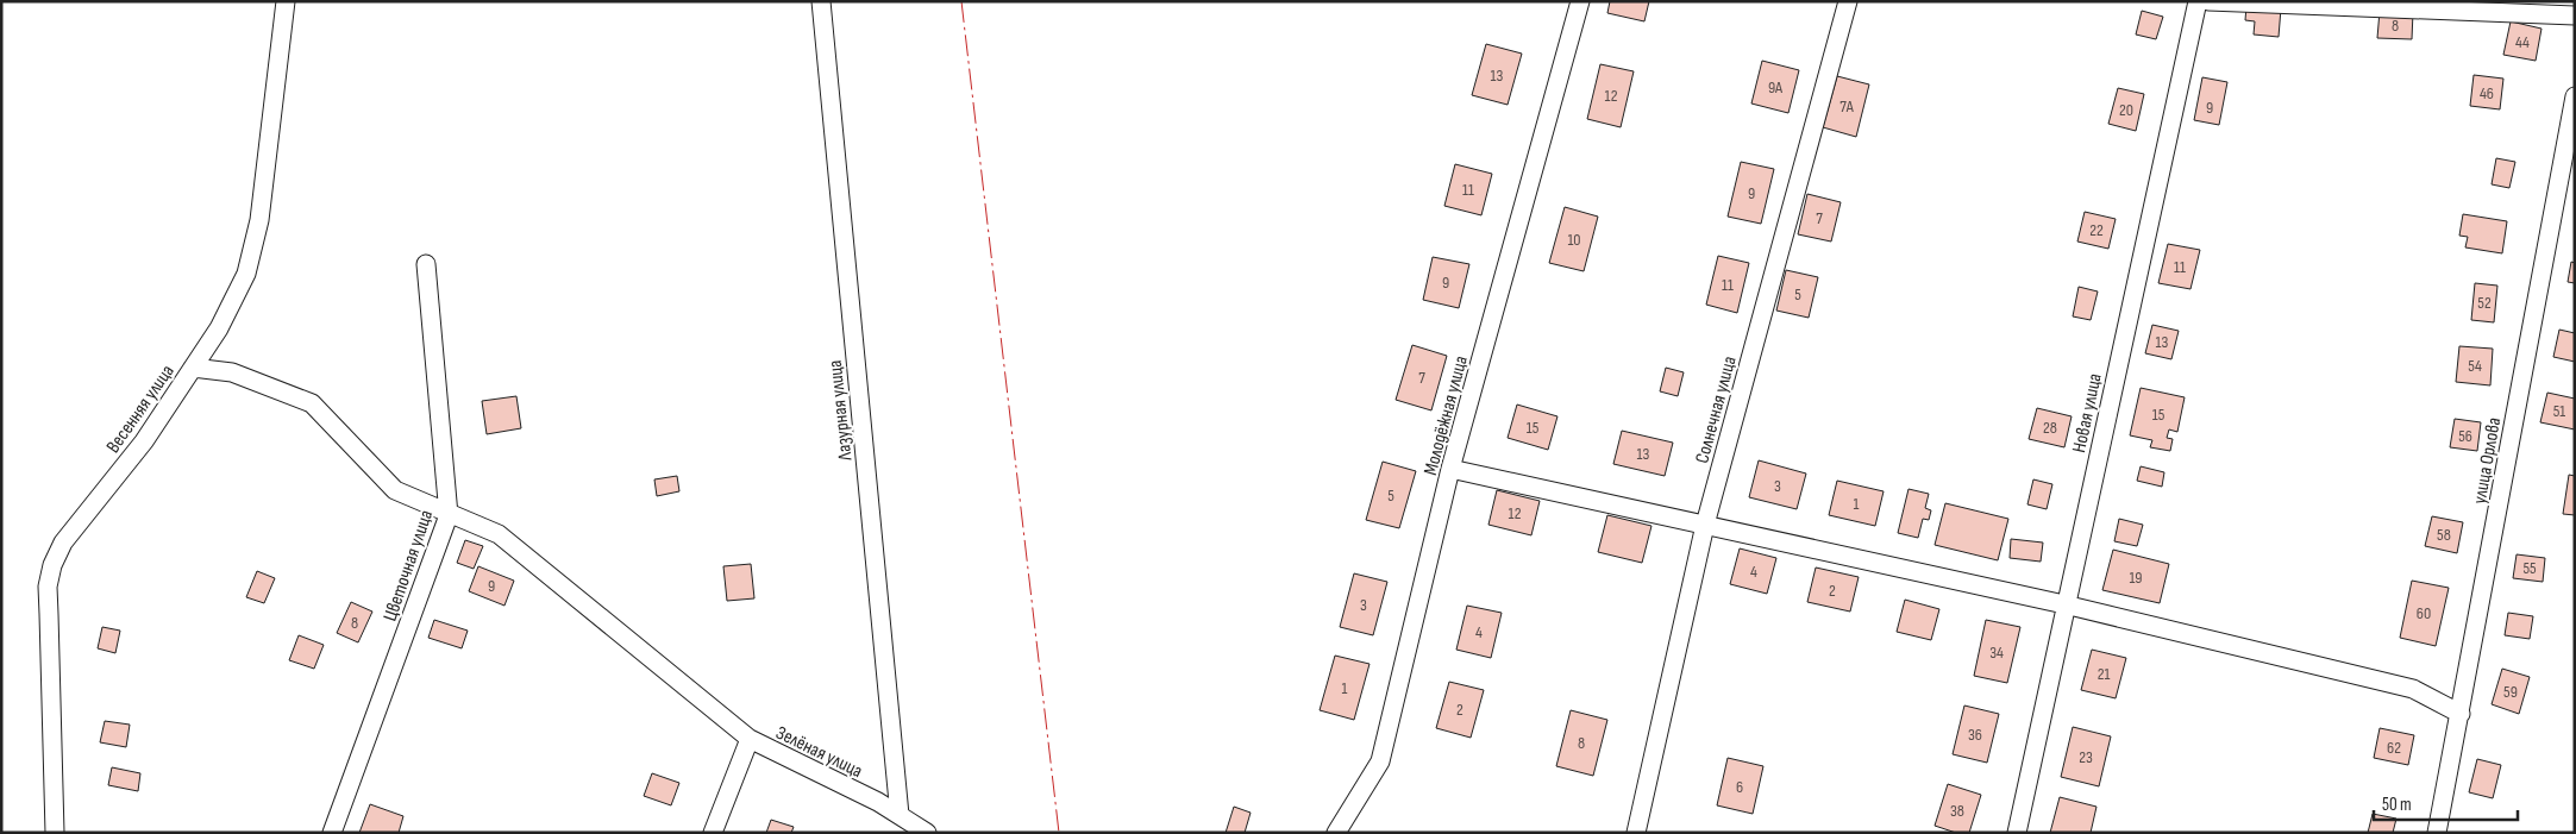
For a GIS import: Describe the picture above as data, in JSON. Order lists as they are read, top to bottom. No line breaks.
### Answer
{"streets":{"street":["Весенняя улица","Солнечная улица","Лазурная улица","Новая улица","Молодёжная улица","улица Орлова","Цветочная улица","Зелёная улица"]},"crossings":[["Лазурная улица","Зелёная улица"]],"house_numbers":["8","44","13","9А","46","12","7А","9","20","11","9","7","22","10","11","9","11","5","52","13","54","7","51","15","15","28","56","13","3","5","1","12","58","55","4","19","9","2","3","60","8","4","34","21","1","59","2","36","8","62","23","6","38"],"scale_bar":"50 m"}
